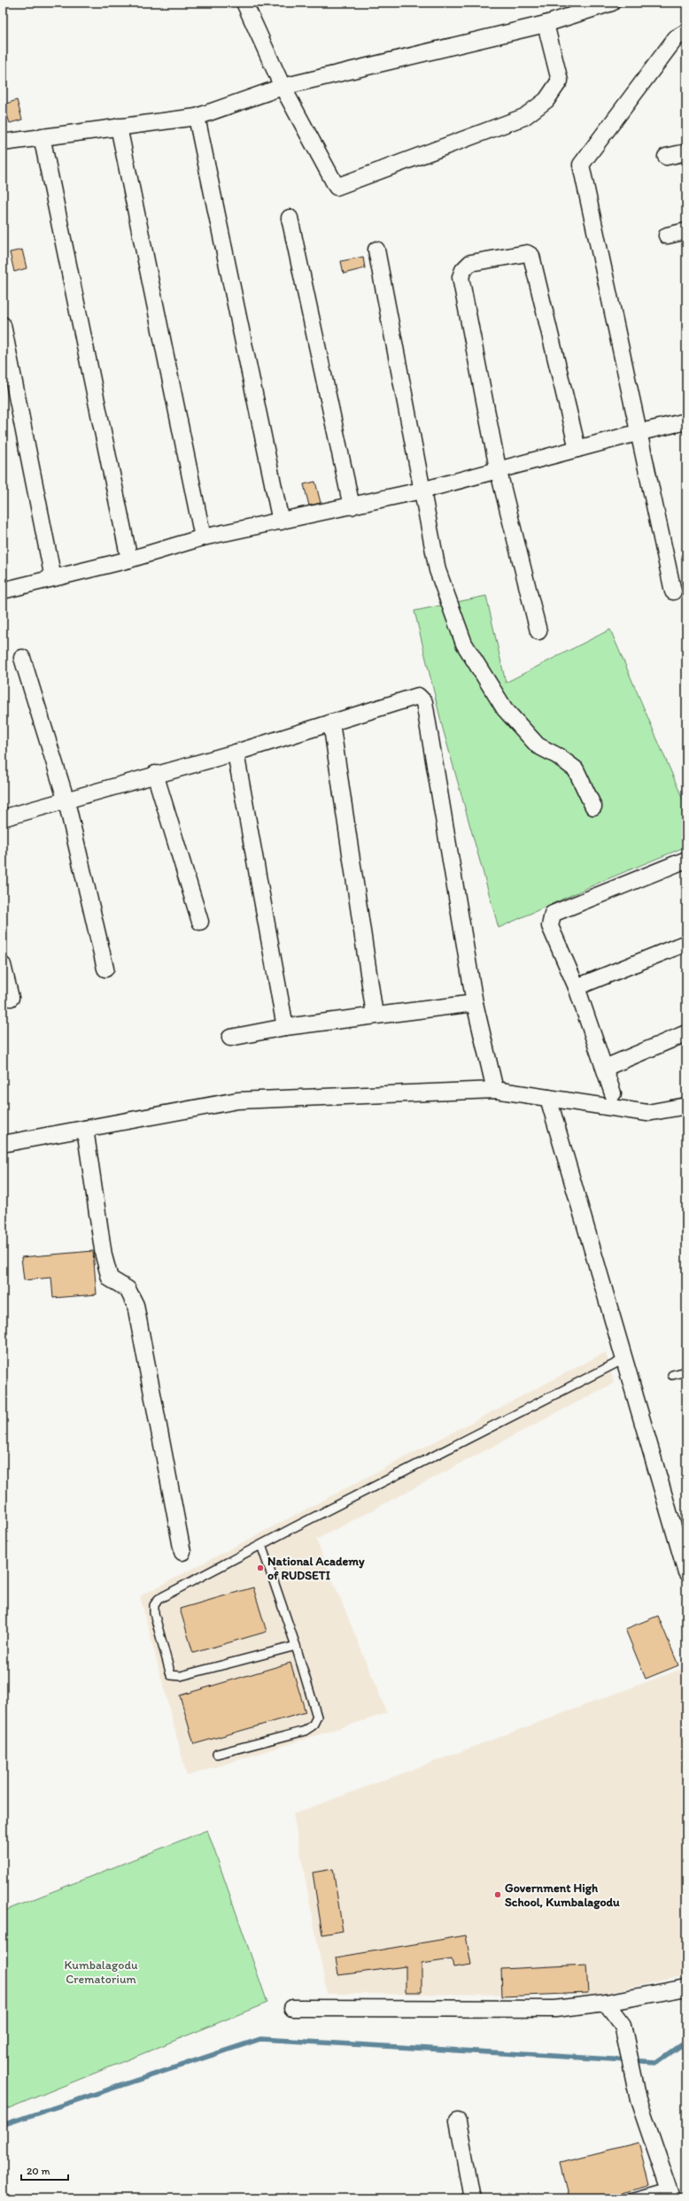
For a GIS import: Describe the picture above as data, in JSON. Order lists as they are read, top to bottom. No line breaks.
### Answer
{"parks":["Kumbalagodu Crematorium"],"places":["National Academy of RUDSETI","Government High School, Kumbalagodu"],"scale_bar":"20 m"}
